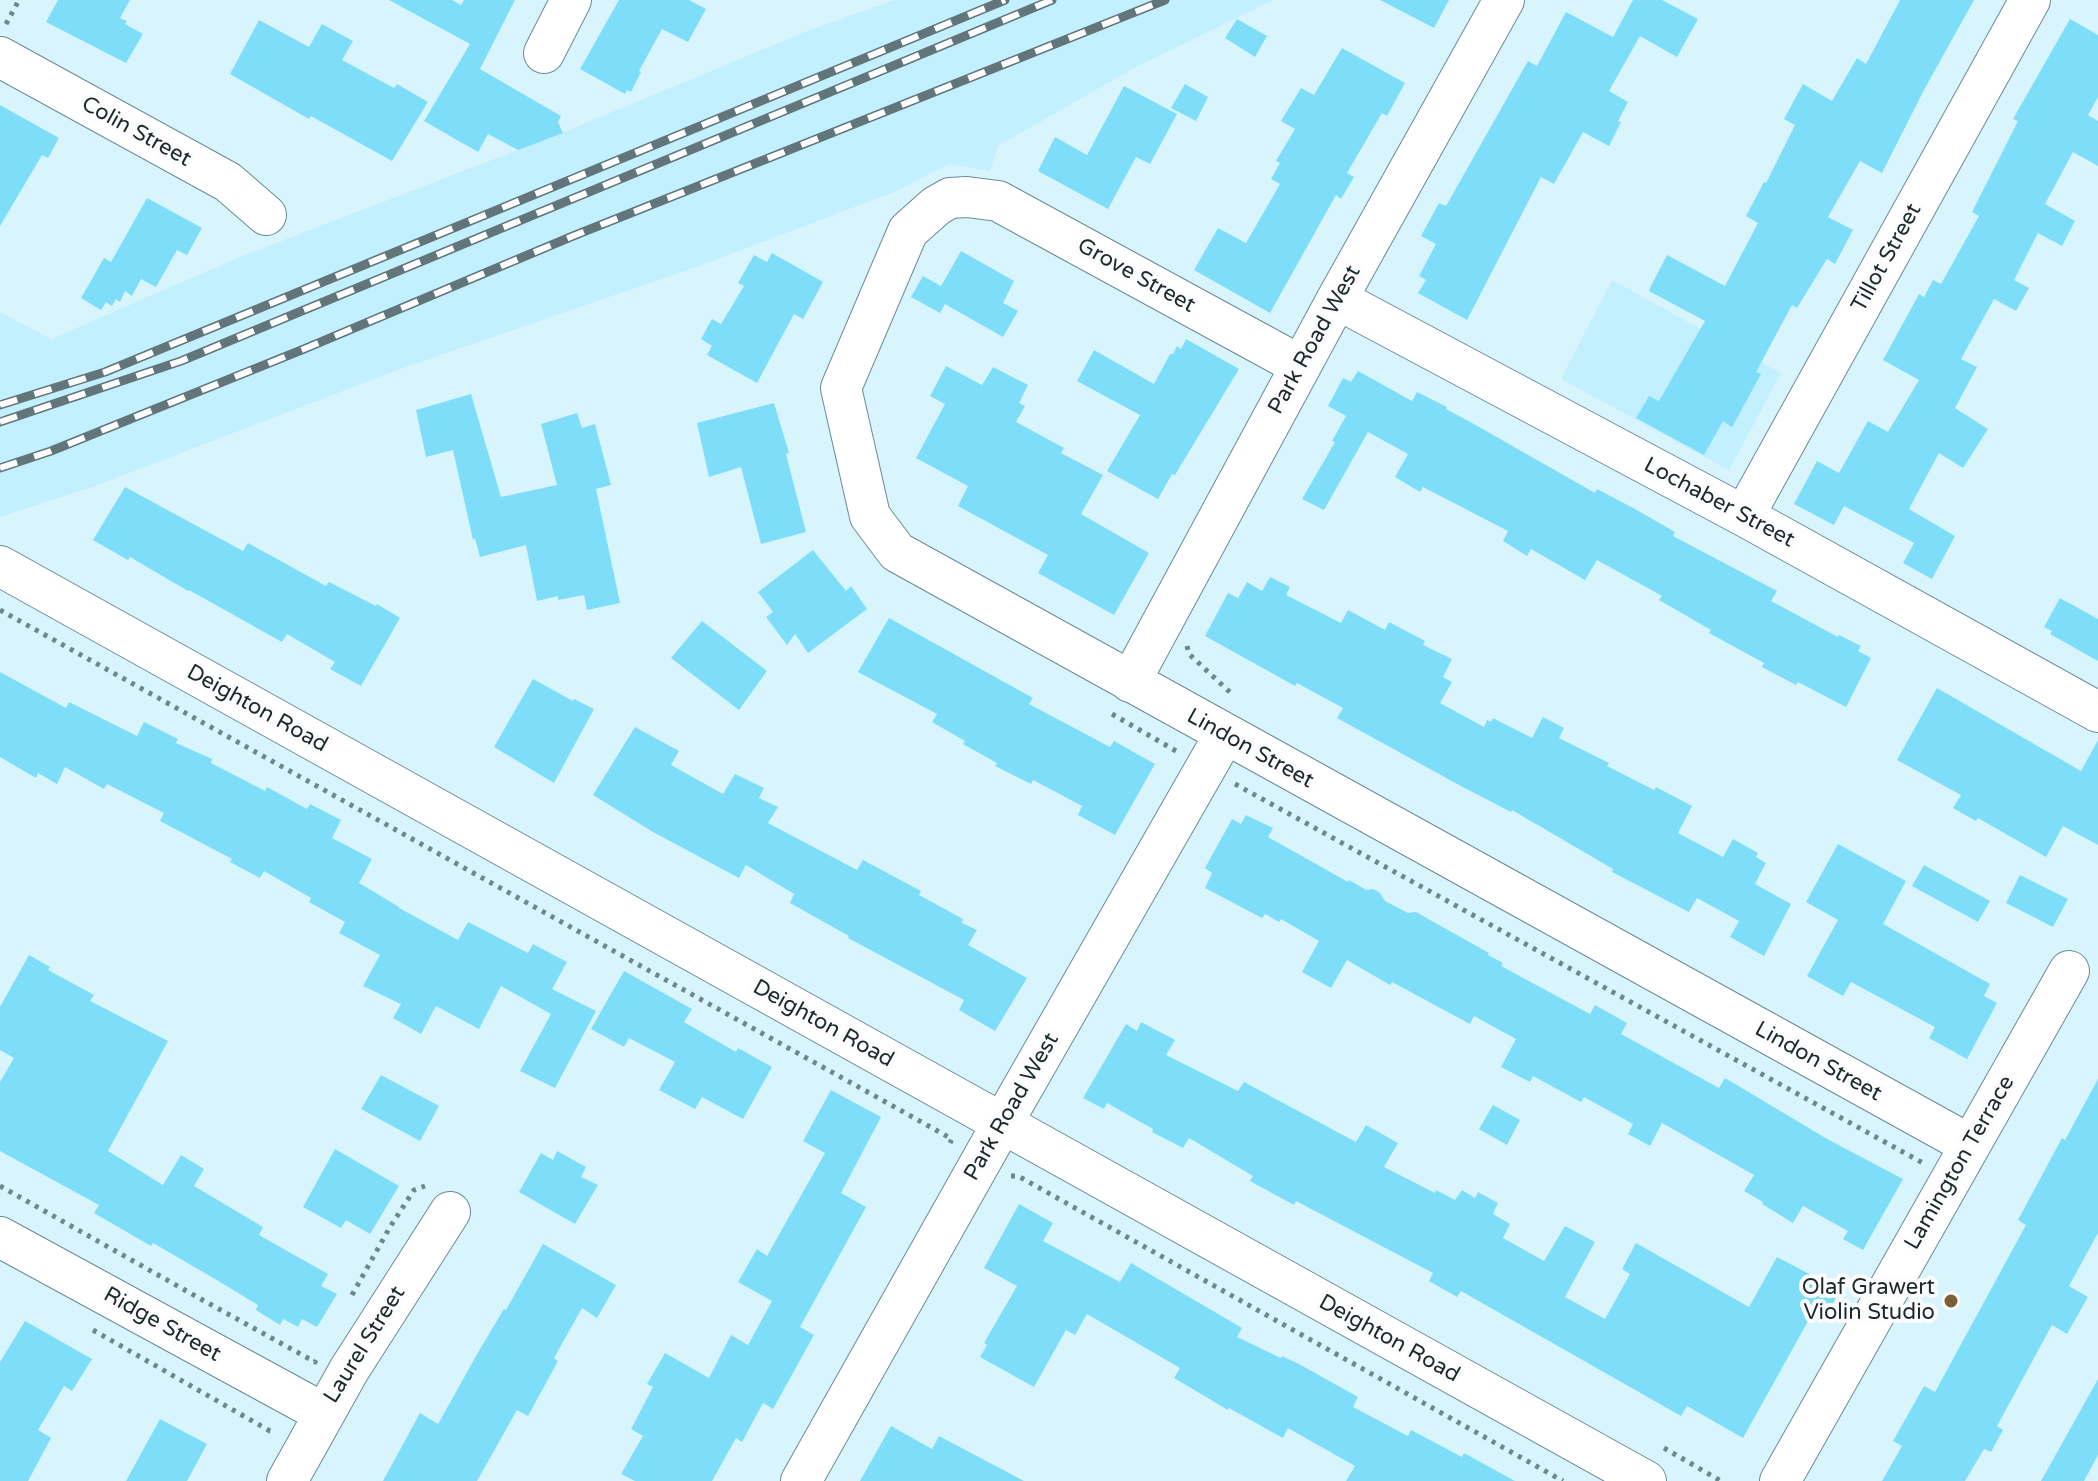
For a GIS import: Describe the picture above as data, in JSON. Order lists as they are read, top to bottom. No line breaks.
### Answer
{"streets":{"street":["Colin Street","Tillot Street","Grove Street","Park Road West","Lochaber Street","Deighton Road","Lindon Street","Lamington Terrace","Ridge Street","Laurel Street"]},"crossings":[["Tillot Street","Lochaber Street"],["Grove Street","Park Road West"],["Grove Street","Lindon Street"],["Park Road West","Lochaber Street"],["Park Road West","Deighton Road"],["Park Road West","Lindon Street"],["Lindon Street","Lamington Terrace"],["Ridge Street","Laurel Street"]],"places":["Olaf Grawert Violin Studio"]}
